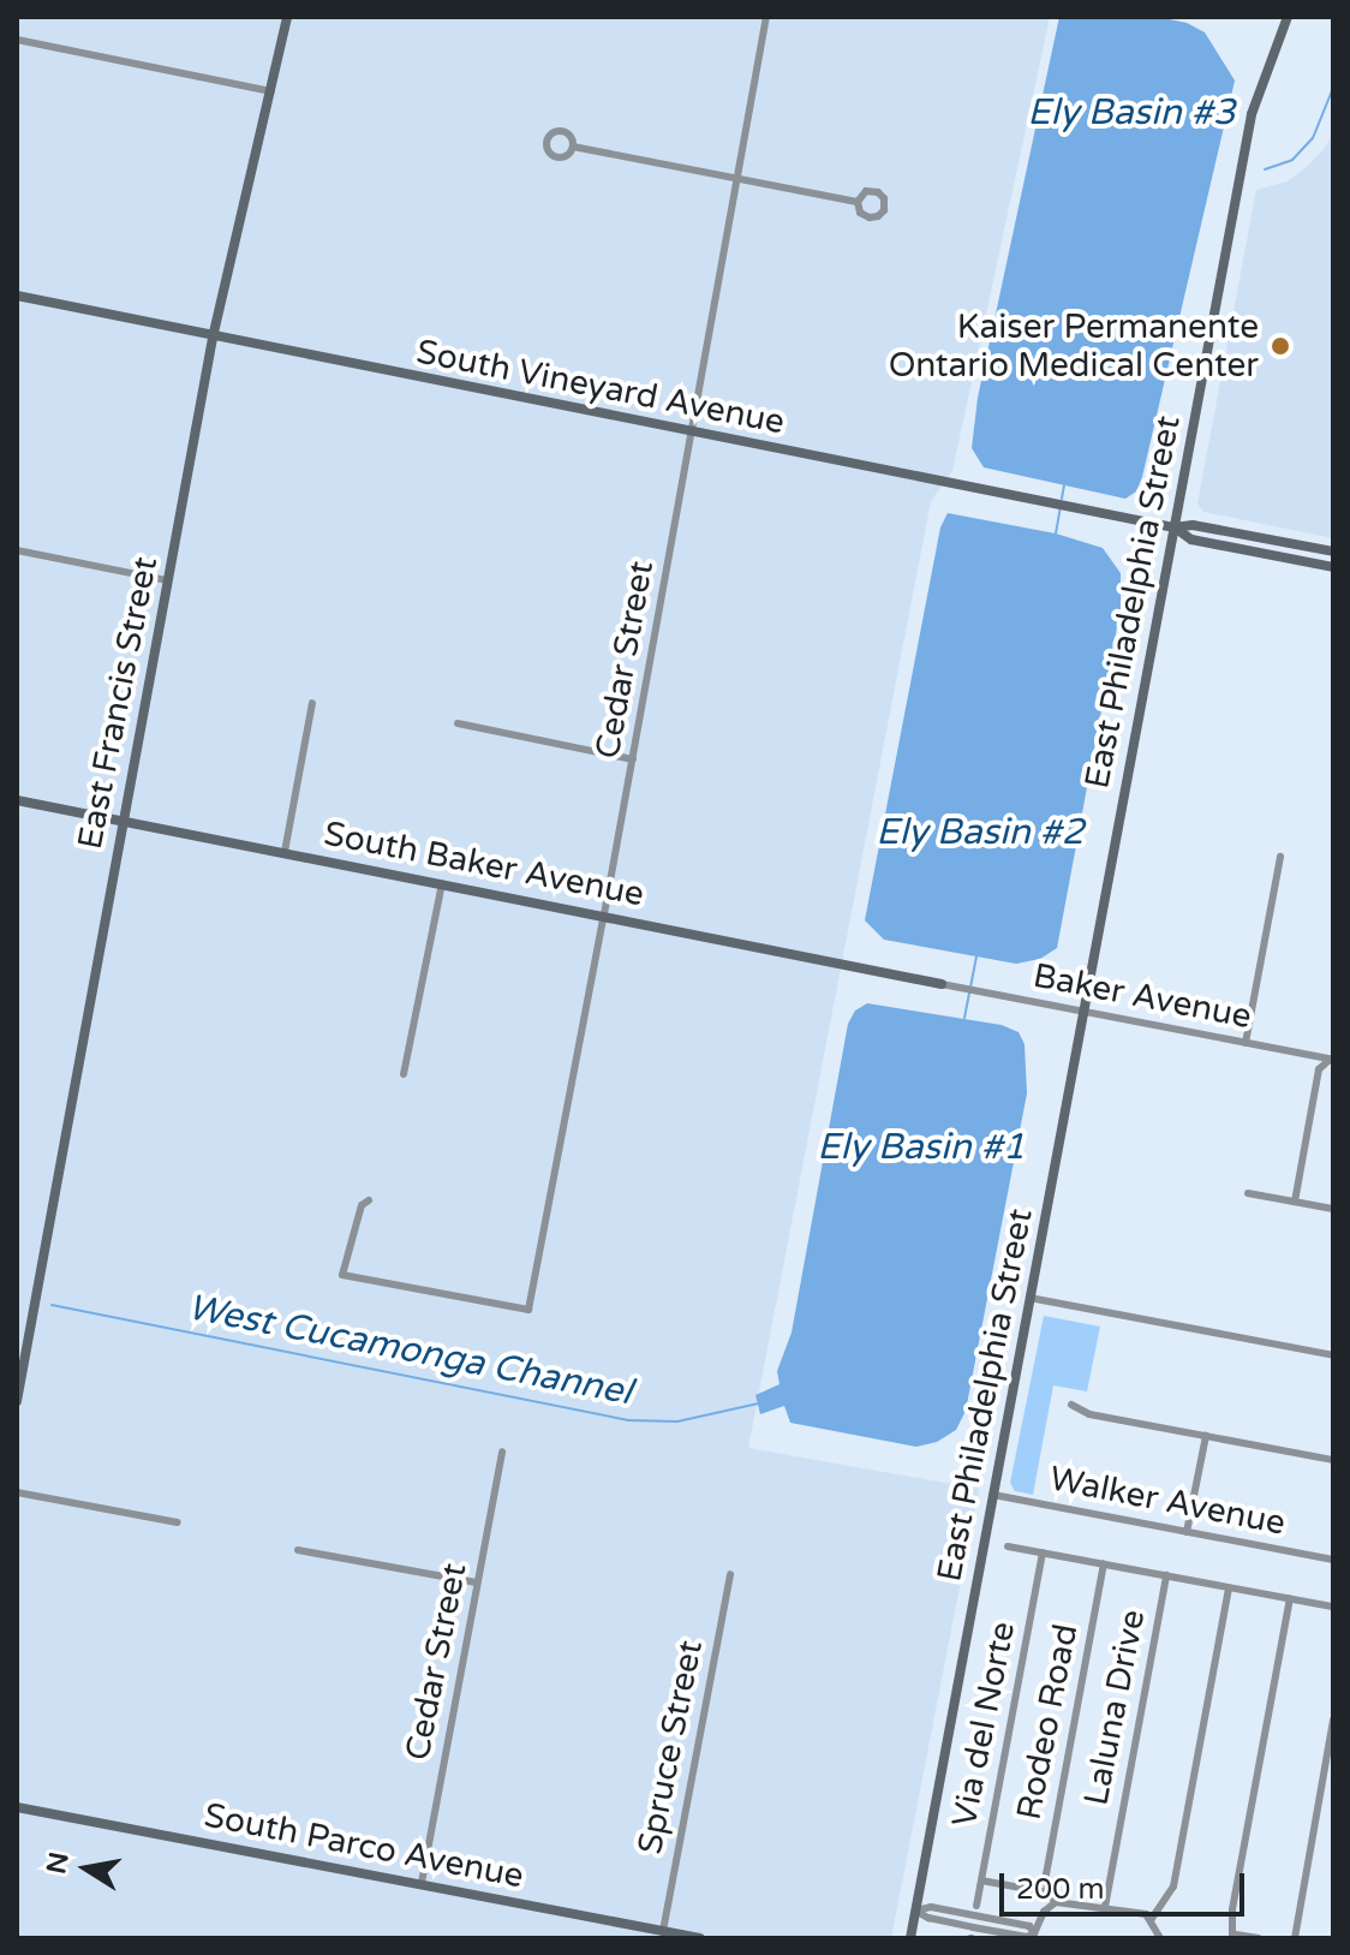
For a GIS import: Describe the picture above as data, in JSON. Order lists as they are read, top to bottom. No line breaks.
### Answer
{"streets":{"street":["South Vineyard Avenue","East Philadelphia Street","Cedar Street","East Francis Street","South Baker Avenue","Baker Avenue","Walker Avenue","Laluna Drive","Rodeo Road","Via del Norte","Spruce Street","South Parco Avenue"]},"crossings":[["South Vineyard Avenue","East Philadelphia Street"],["South Vineyard Avenue","Cedar Street"],["South Vineyard Avenue","East Francis Street"],["East Philadelphia Street","Baker Avenue"],["East Philadelphia Street","Walker Avenue"],["Cedar Street","South Baker Avenue"],["Cedar Street","South Parco Avenue"],["East Francis Street","South Baker Avenue"],["South Baker Avenue","Baker Avenue"],["Spruce Street","South Parco Avenue"]],"water":["Ely Basin #3","Ely Basin #2","Ely Basin #1","West Cucamonga Channel"],"places":["Kaiser Permanente Ontario Medical Center"],"scale_bar":"200 m","north":"left"}
